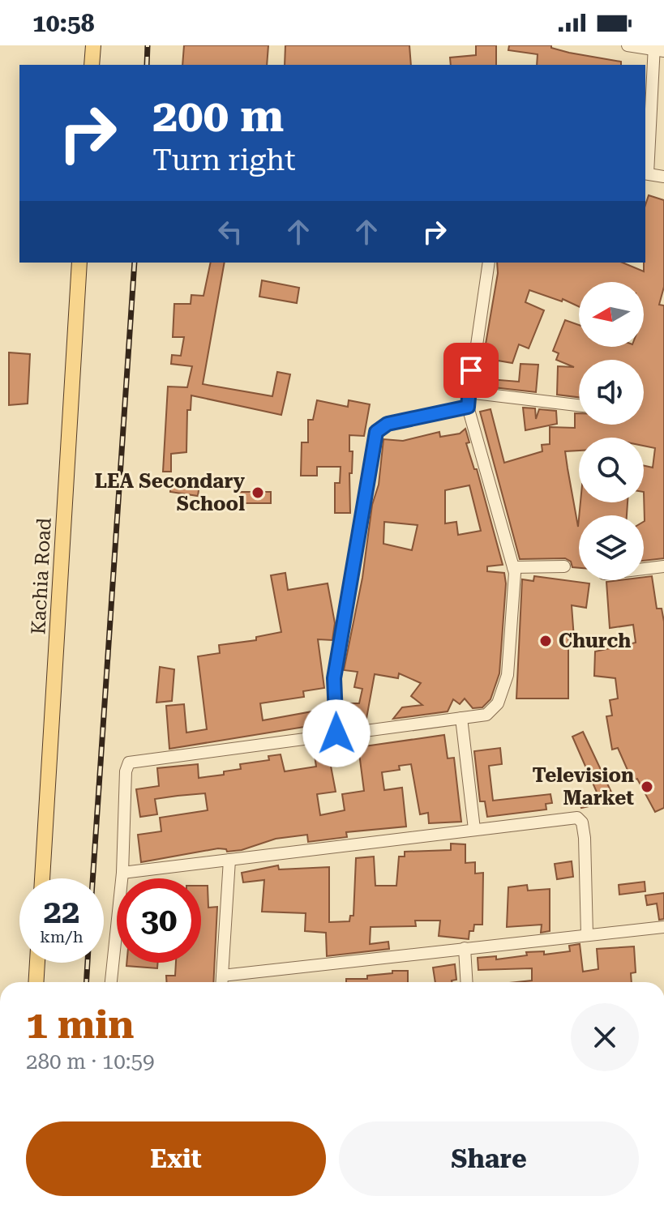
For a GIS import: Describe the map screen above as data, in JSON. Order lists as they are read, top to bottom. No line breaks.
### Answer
{"streets":{"main road":["Kachia Road"]},"places":["LEA Secondary School","Church","Television Market"],"north":"left","page":{"status":"10:58","turn":["200 m","Turn right"],"speed":"22 km/h","limit":"30","heading":["1 min","280 m · 10:59"],"buttons":["Exit","Share"]}}
